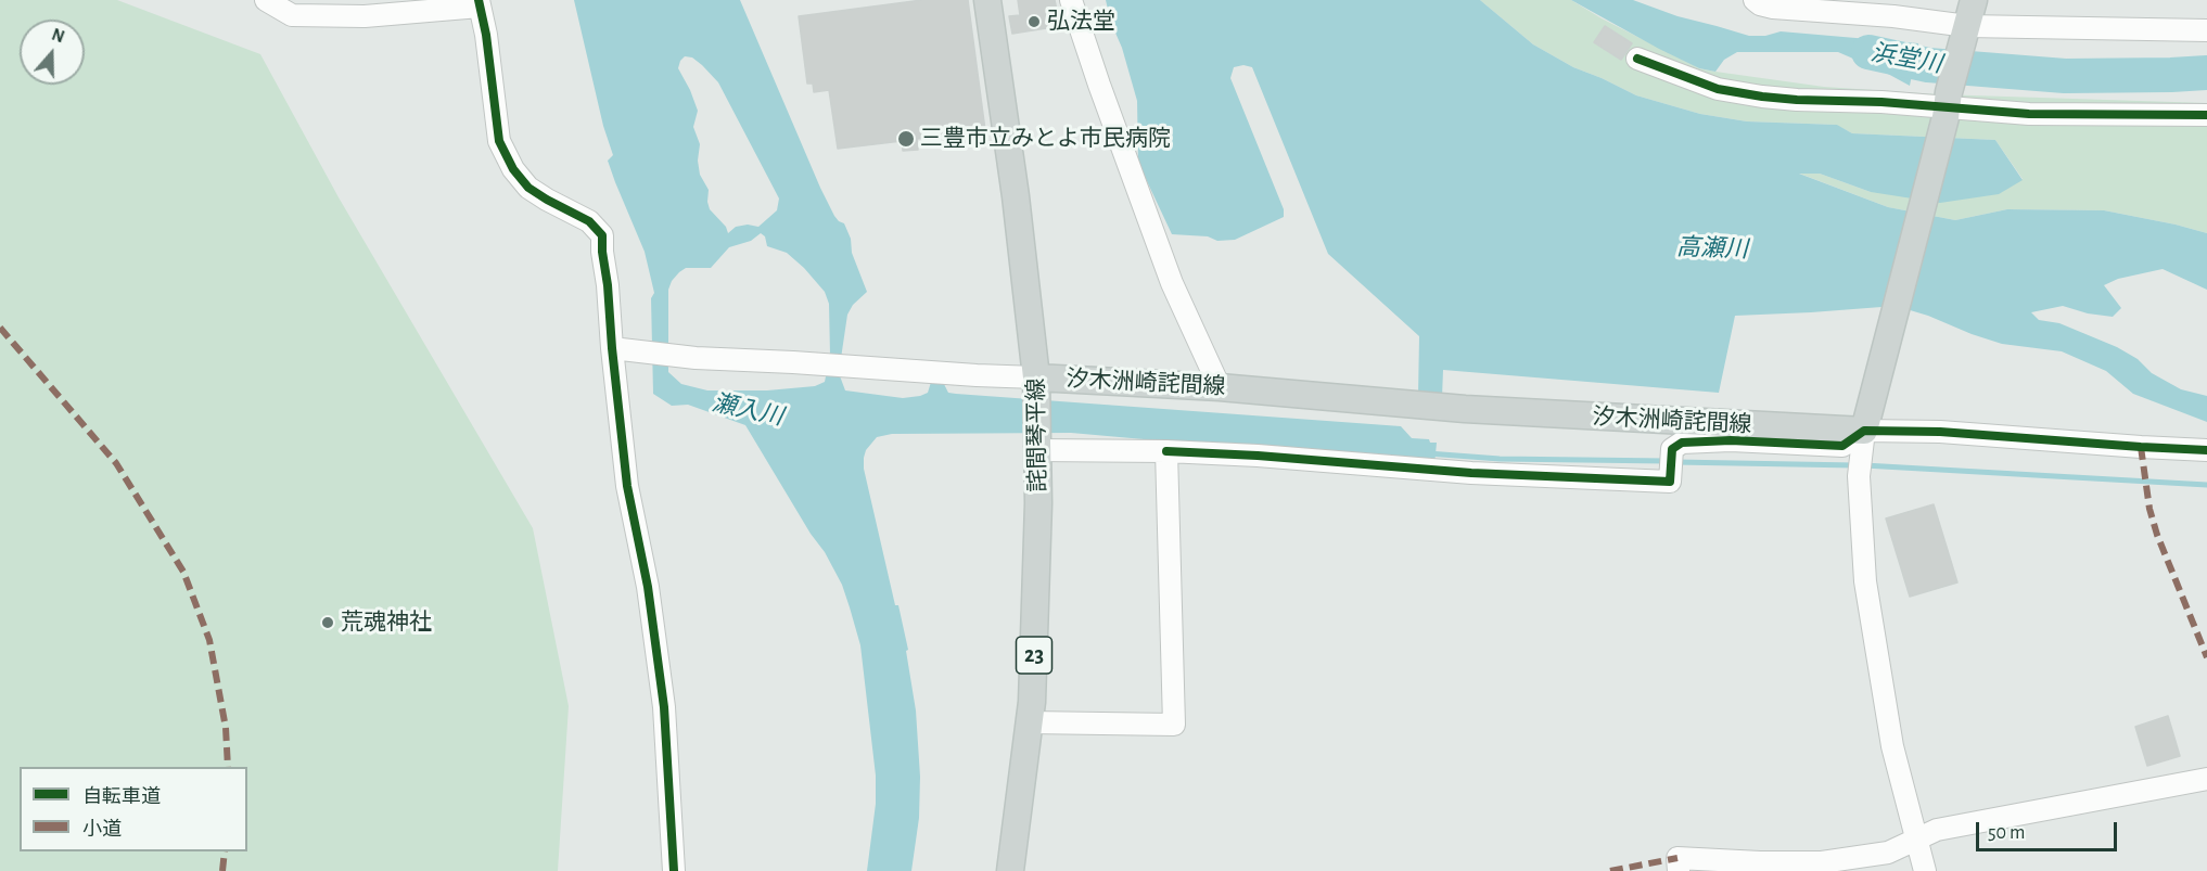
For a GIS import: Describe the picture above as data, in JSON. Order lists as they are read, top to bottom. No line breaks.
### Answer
{"streets":{"main road":["汐木洲崎詫間線","詫間琴平線","23"]},"crossings":[["汐木洲崎詫間線","詫間琴平線"]],"water":["浜堂川","高瀬川","瀬入川"],"places":["弘法堂","三豊市立みとよ市民病院","荒魂神社"],"legend":["自転車道","小道"],"scale_bar":"50 m","north":"top"}
